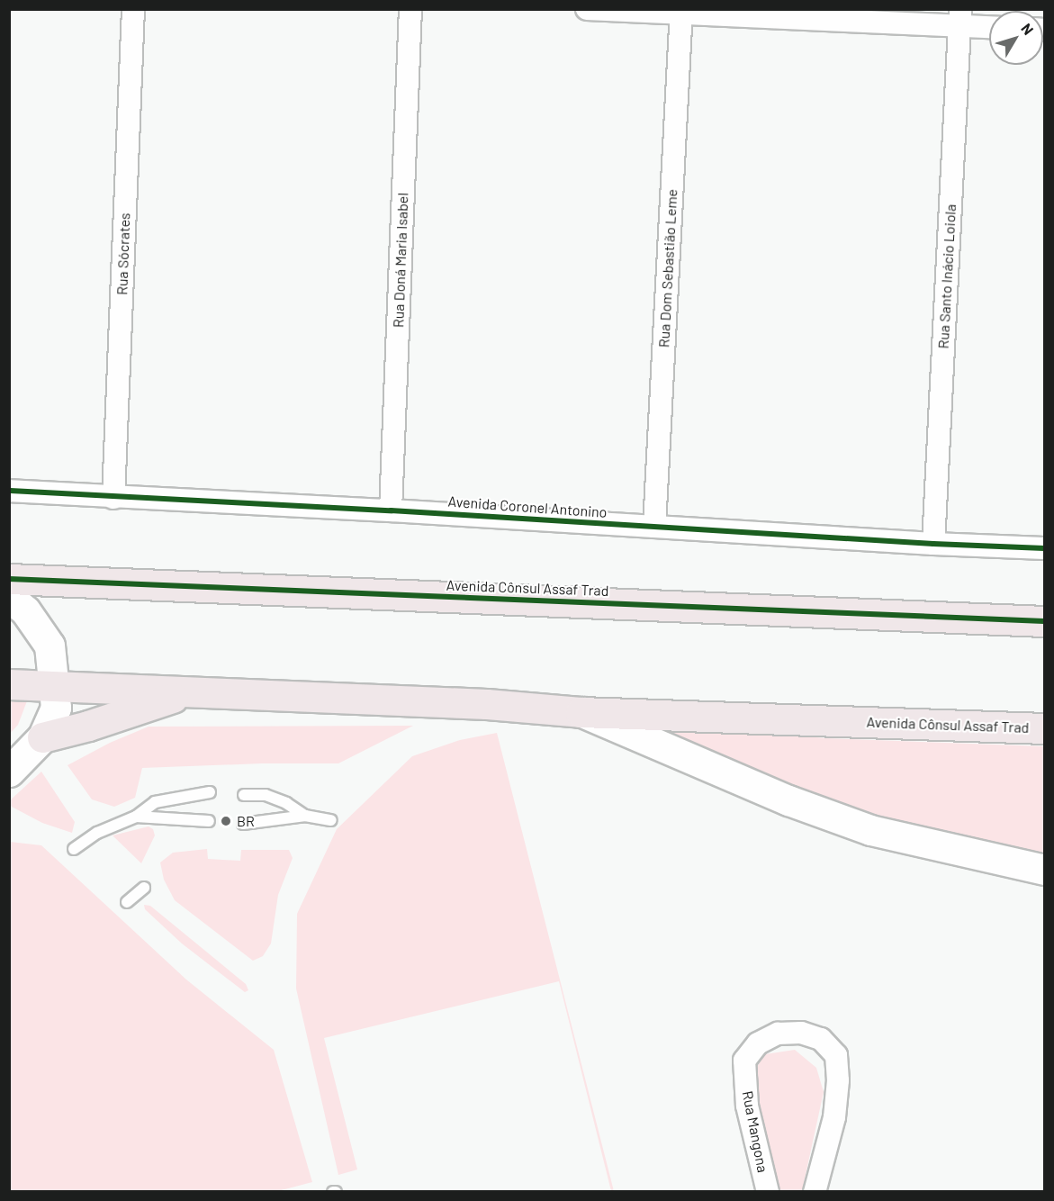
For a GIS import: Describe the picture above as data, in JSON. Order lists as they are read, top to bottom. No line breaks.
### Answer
{"streets":{"main road":["Avenida Cônsul Assaf Trad"],"street":["Rua Sócrates","Rua Doná Maria Isabel","Rua Dom Sebastião Leme","Rua Santo Inácio Loiola","Avenida Coronel Antonino","Rua Mangona"]},"crossings":[["Rua Sócrates","Avenida Coronel Antonino"],["Rua Doná Maria Isabel","Avenida Coronel Antonino"],["Rua Dom Sebastião Leme","Avenida Coronel Antonino"],["Rua Santo Inácio Loiola","Avenida Coronel Antonino"]],"places":["BR"],"north":"top right"}
